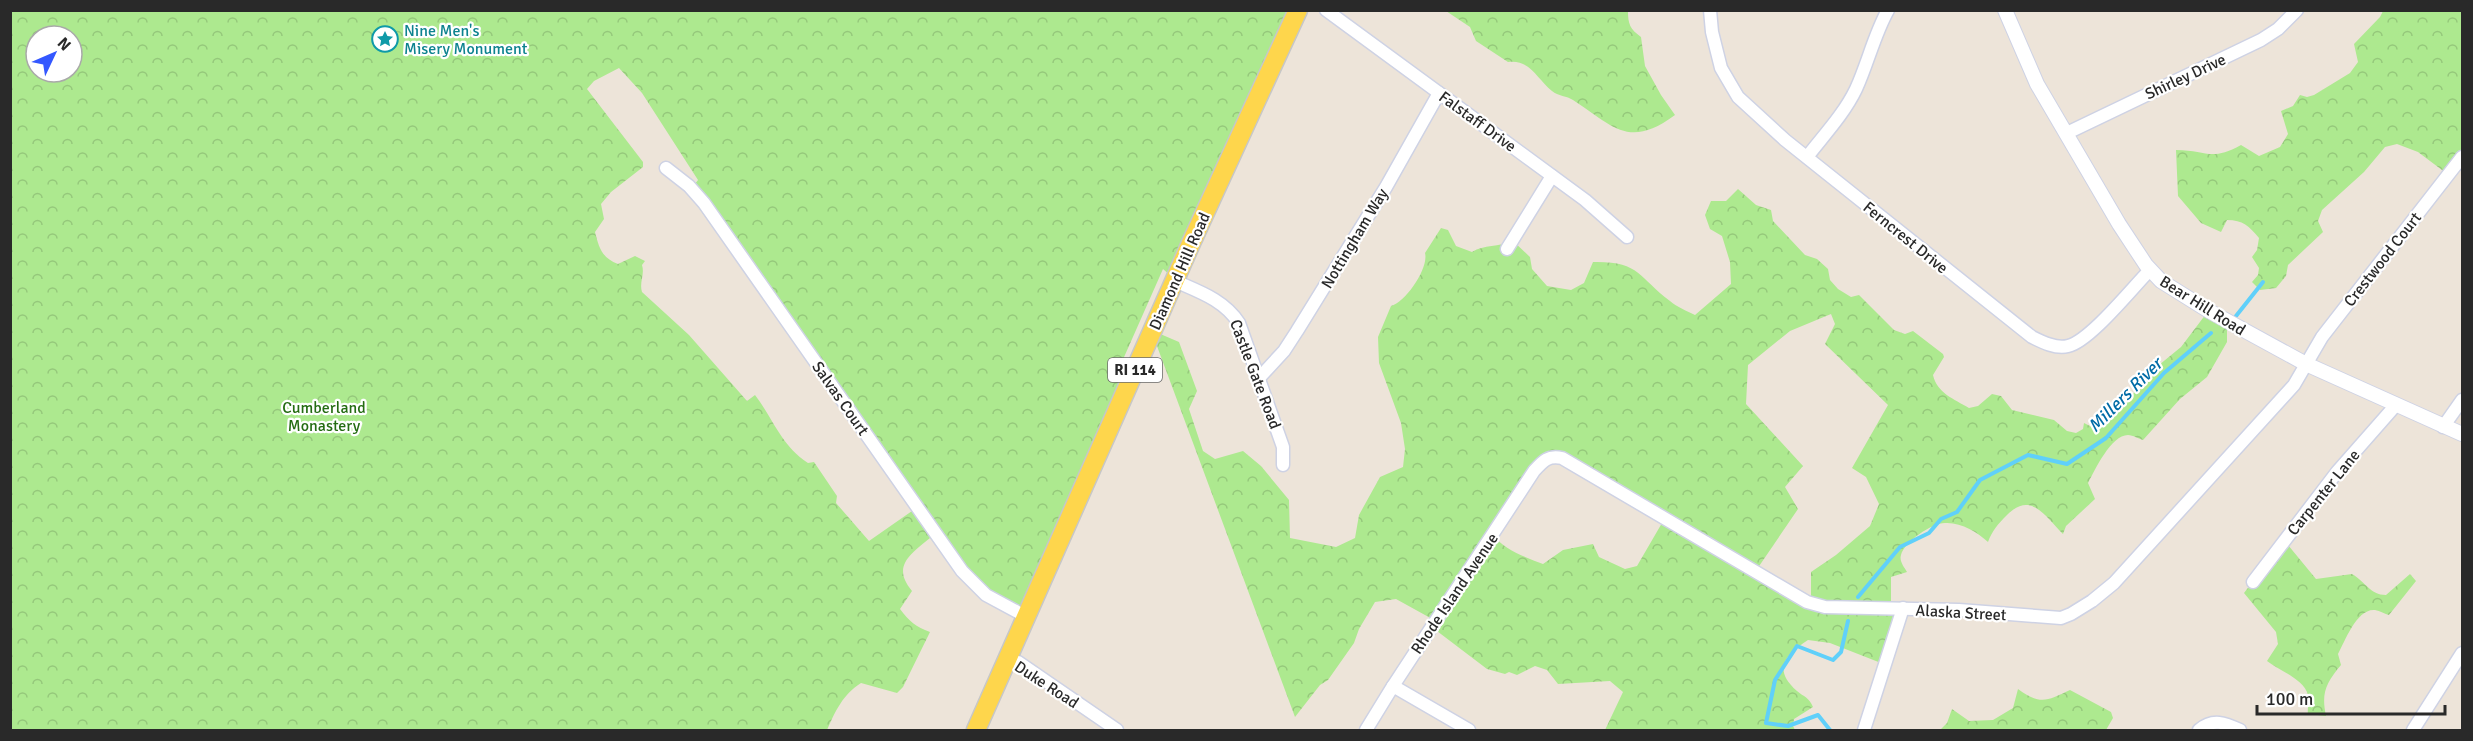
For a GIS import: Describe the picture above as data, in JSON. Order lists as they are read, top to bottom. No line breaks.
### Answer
{"streets":{"main road":["Diamond Hill Road","RI 114"],"street":["Shirley Drive","Falstaff Drive","Ferncrest Drive","Nottingham Way","Crestwood Court","Bear Hill Road","Castle Gate Road","Salvas Court","Carpenter Lane","Rhode Island Avenue","Alaska Street","Duke Road"]},"crossings":[["Shirley Drive","Bear Hill Road"],["Falstaff Drive","Nottingham Way"],["Ferncrest Drive","Bear Hill Road"],["Nottingham Way","Castle Gate Road"],["Crestwood Court","Bear Hill Road"],["Crestwood Court","Alaska Street"],["Diamond Hill Road","Castle Gate Road"],["Diamond Hill Road","Salvas Court"],["Diamond Hill Road","Duke Road"],["Bear Hill Road","Carpenter Lane"],["Bear Hill Road","Alaska Street"],["Rhode Island Avenue","Alaska Street"]],"water":["Millers River"],"parks":["Cumberland Monastery"],"places":{"place":["Nine Men's Misery Monument"]},"scale_bar":"100 m","north":"top right"}
